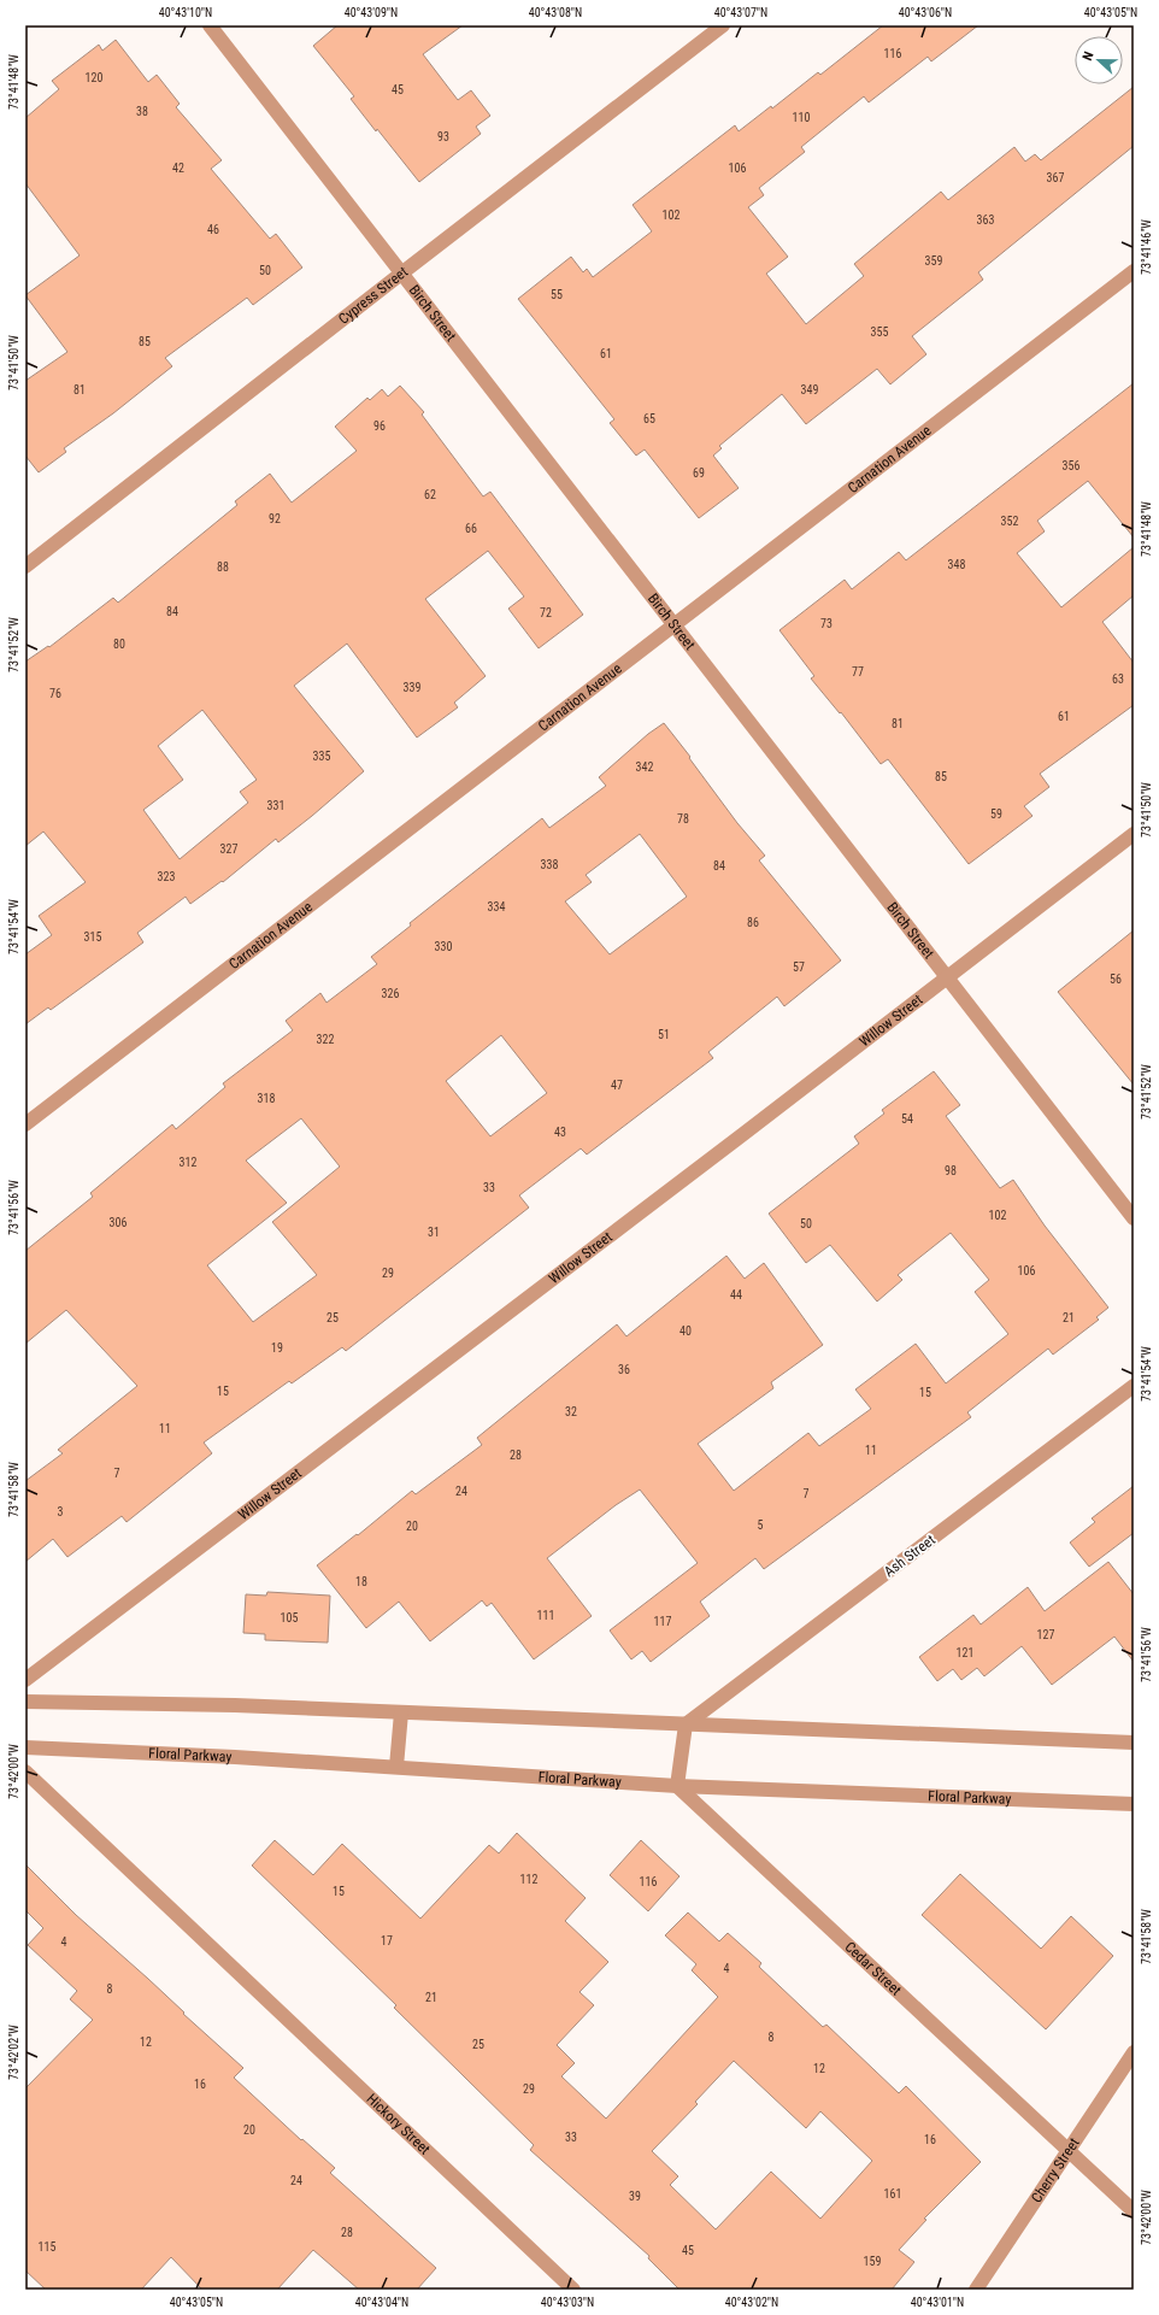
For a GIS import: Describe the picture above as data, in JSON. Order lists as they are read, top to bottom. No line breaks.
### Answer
{"streets":{"street":["Cypress Street","Birch Street","Carnation Avenue","Willow Street","Ash Street","Floral Parkway","Cedar Street","Hickory Street","Cherry Street"]},"crossings":[["Cypress Street","Birch Street"],["Birch Street","Carnation Avenue"],["Birch Street","Willow Street"],["Floral Parkway","Cedar Street"],["Cedar Street","Cherry Street"]],"house_numbers":["116","120","45","38","110","93","42","106","367","102","363","46","359","50","55","355","85","61","81","349","65","96","356","69","62","92","352","66","348","88","84","72","73","80","77","63","339","76","61","81","335","342","85","331","59","78","327","338","84","323","334","86","315","330","57","56","326","51","322","47","318","54","43","312","98","33","102","306","50","31","106","29","44","25","21","40","19","36","15","15","32","11","11","28","7","24","7","3","5","20","18","111","105","117","127","121","112","116","15","17","4","4","8","21","8","12","25","12","16","29","20","33","16","24","161","39","28","115","45","159"],"north":"left","coordinates":["40°43'10\"N","40°43'09\"N","40°43'08\"N","40°43'07\"N","40°43'06\"N","40°43'05\"N","73°41'48\"W","73°41'46\"W","73°41'50\"W","73°41'52\"W","73°41'54\"W","73°41'56\"W","73°41'58\"W","73°42'00\"W","73°42'02\"W","40°43'04\"N","40°43'03\"N","40°43'02\"N","40°43'01\"N"]}
